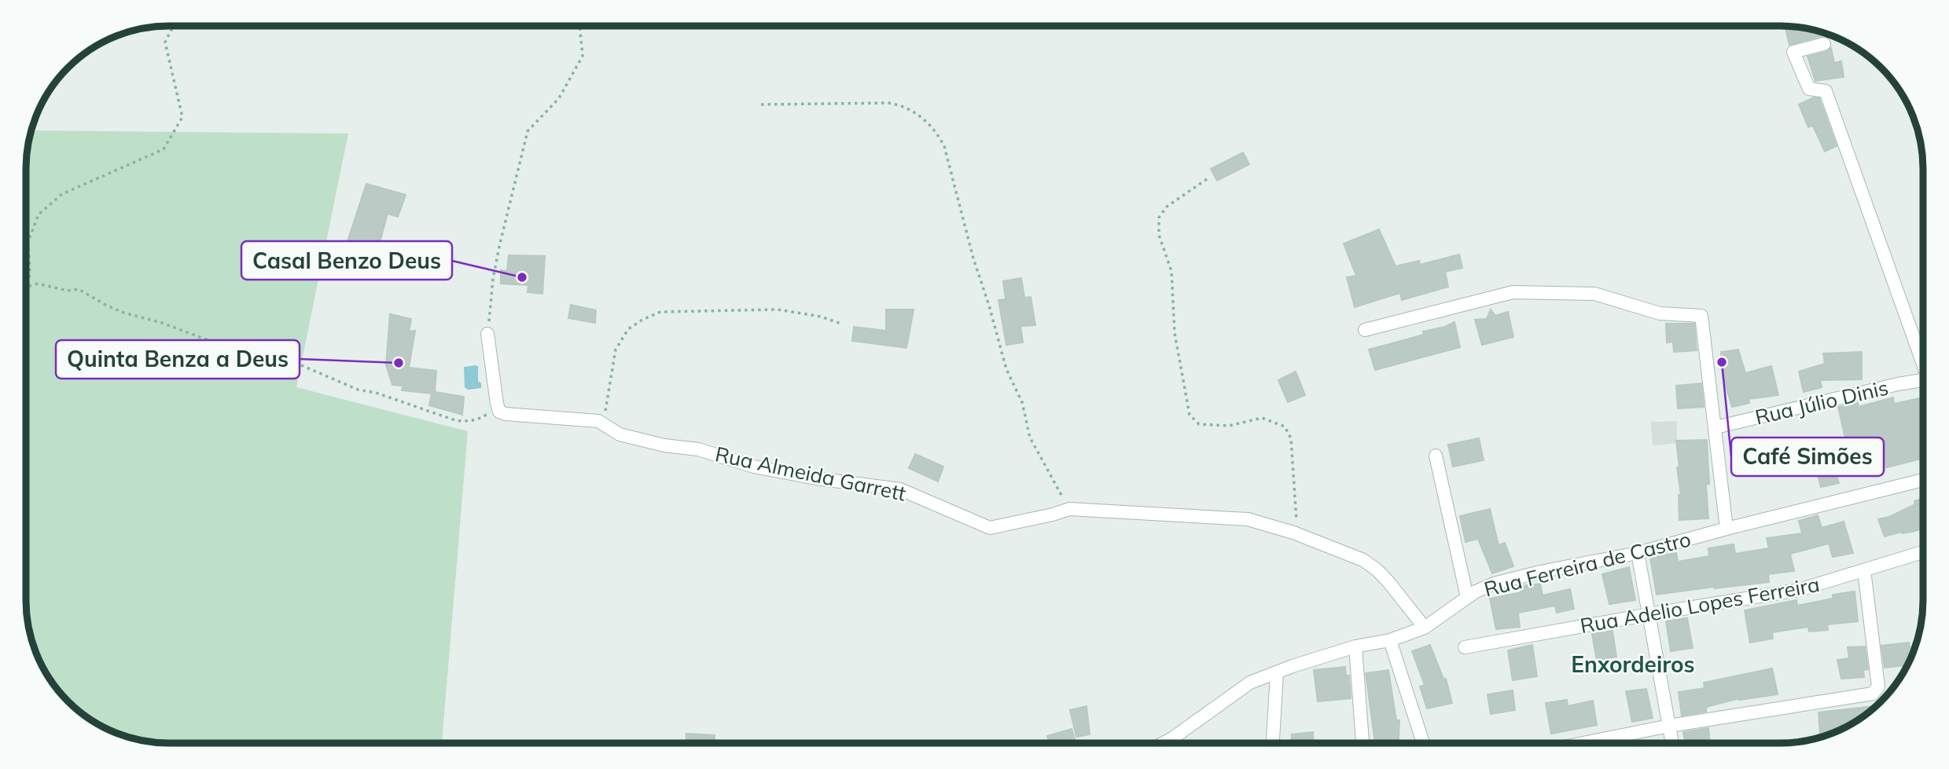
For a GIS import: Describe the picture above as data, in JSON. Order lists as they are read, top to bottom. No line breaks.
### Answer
{"streets":{"street":["Rua Júlio Dinis","Rua Almeida Garrett","Rua Ferreira de Castro","Rua Adelio Lopes Ferreira"]},"crossings":[["Rua Almeida Garrett","Rua Ferreira de Castro"]],"districts":["Enxordeiros"],"places":["Casal Benzo Deus","Café Simões","Quinta Benza a Deus"]}
